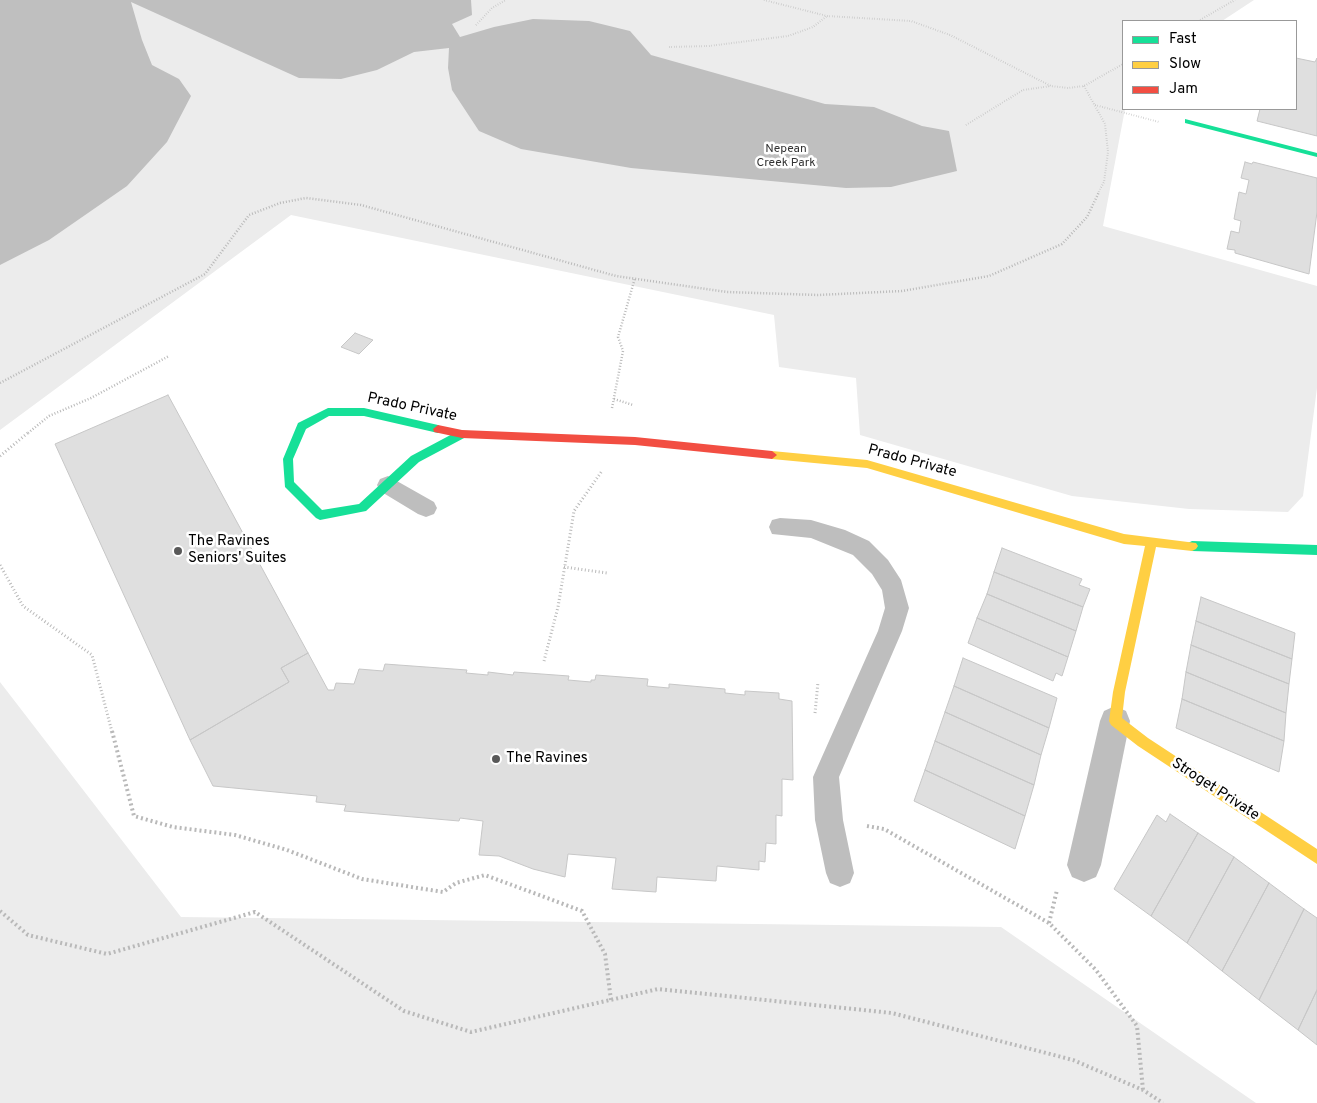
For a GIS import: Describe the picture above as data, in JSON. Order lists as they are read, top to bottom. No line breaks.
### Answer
{"streets":{"street":["Prado Private","Stroget Private"]},"parks":["Nepean Creek Park"],"places":["The Ravines Seniors' Suites","The Ravines"],"legend":["Fast","Slow","Jam"]}
